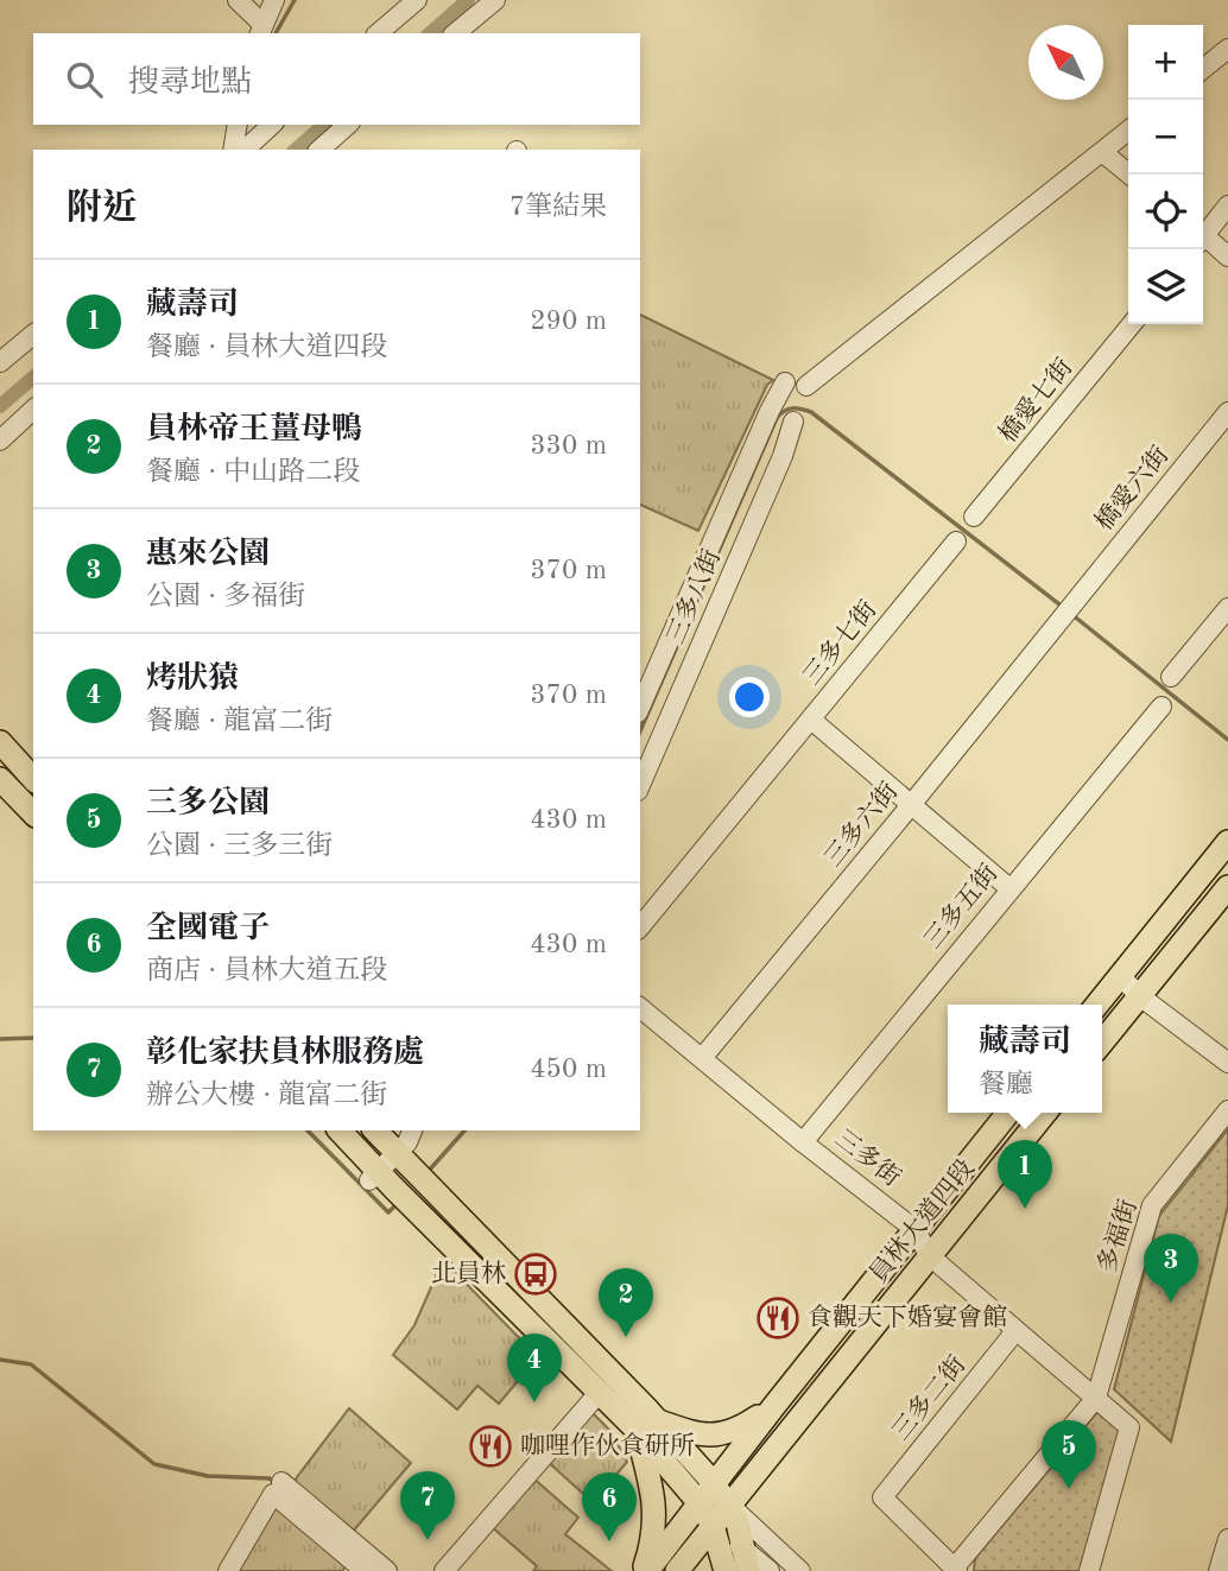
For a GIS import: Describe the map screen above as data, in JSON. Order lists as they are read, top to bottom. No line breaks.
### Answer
{"streets":{"main road":["員林大道四段"],"street":["橋愛七街","橋愛六街","三多八街","三多七街","三多六街","三多五街","三多街","多福街","三多二街"]},"crossings":[["橋愛六街","三多六街"],["三多六街","三多街"],["三多五街","三多街"],["三多街","員林大道四段"],["三多街","多福街"],["三多街","三多二街"]],"places":{"bus stop":["北員林"],"restaurant":["食觀天下婚宴會館","咖哩作伙食研所"]},"north":"top left","page":{"map_buttons":["+","−"],"search":"搜尋地點","heading":["附近","7筆結果"],"list":[{"mark":"1","name":"藏壽司","note":"餐廳 · 員林大道四段","value":"290 m"},{"mark":"2","name":"員林帝王薑母鴨","note":"餐廳 · 中山路二段","value":"330 m"},{"mark":"3","name":"惠來公園","note":"公園 · 多福街","value":"370 m"},{"mark":"4","name":"烤狀猿","note":"餐廳 · 龍富二街","value":"370 m"},{"mark":"5","name":"三多公園","note":"公園 · 三多三街","value":"430 m"},{"mark":"6","name":"全國電子","note":"商店 · 員林大道五段","value":"430 m"},{"mark":"7","name":"彰化家扶員林服務處","note":"辦公大樓 · 龍富二街","value":"450 m"}],"popup":["藏壽司","餐廳"],"pins":["1","3","2","4","5","7","6"]}}
